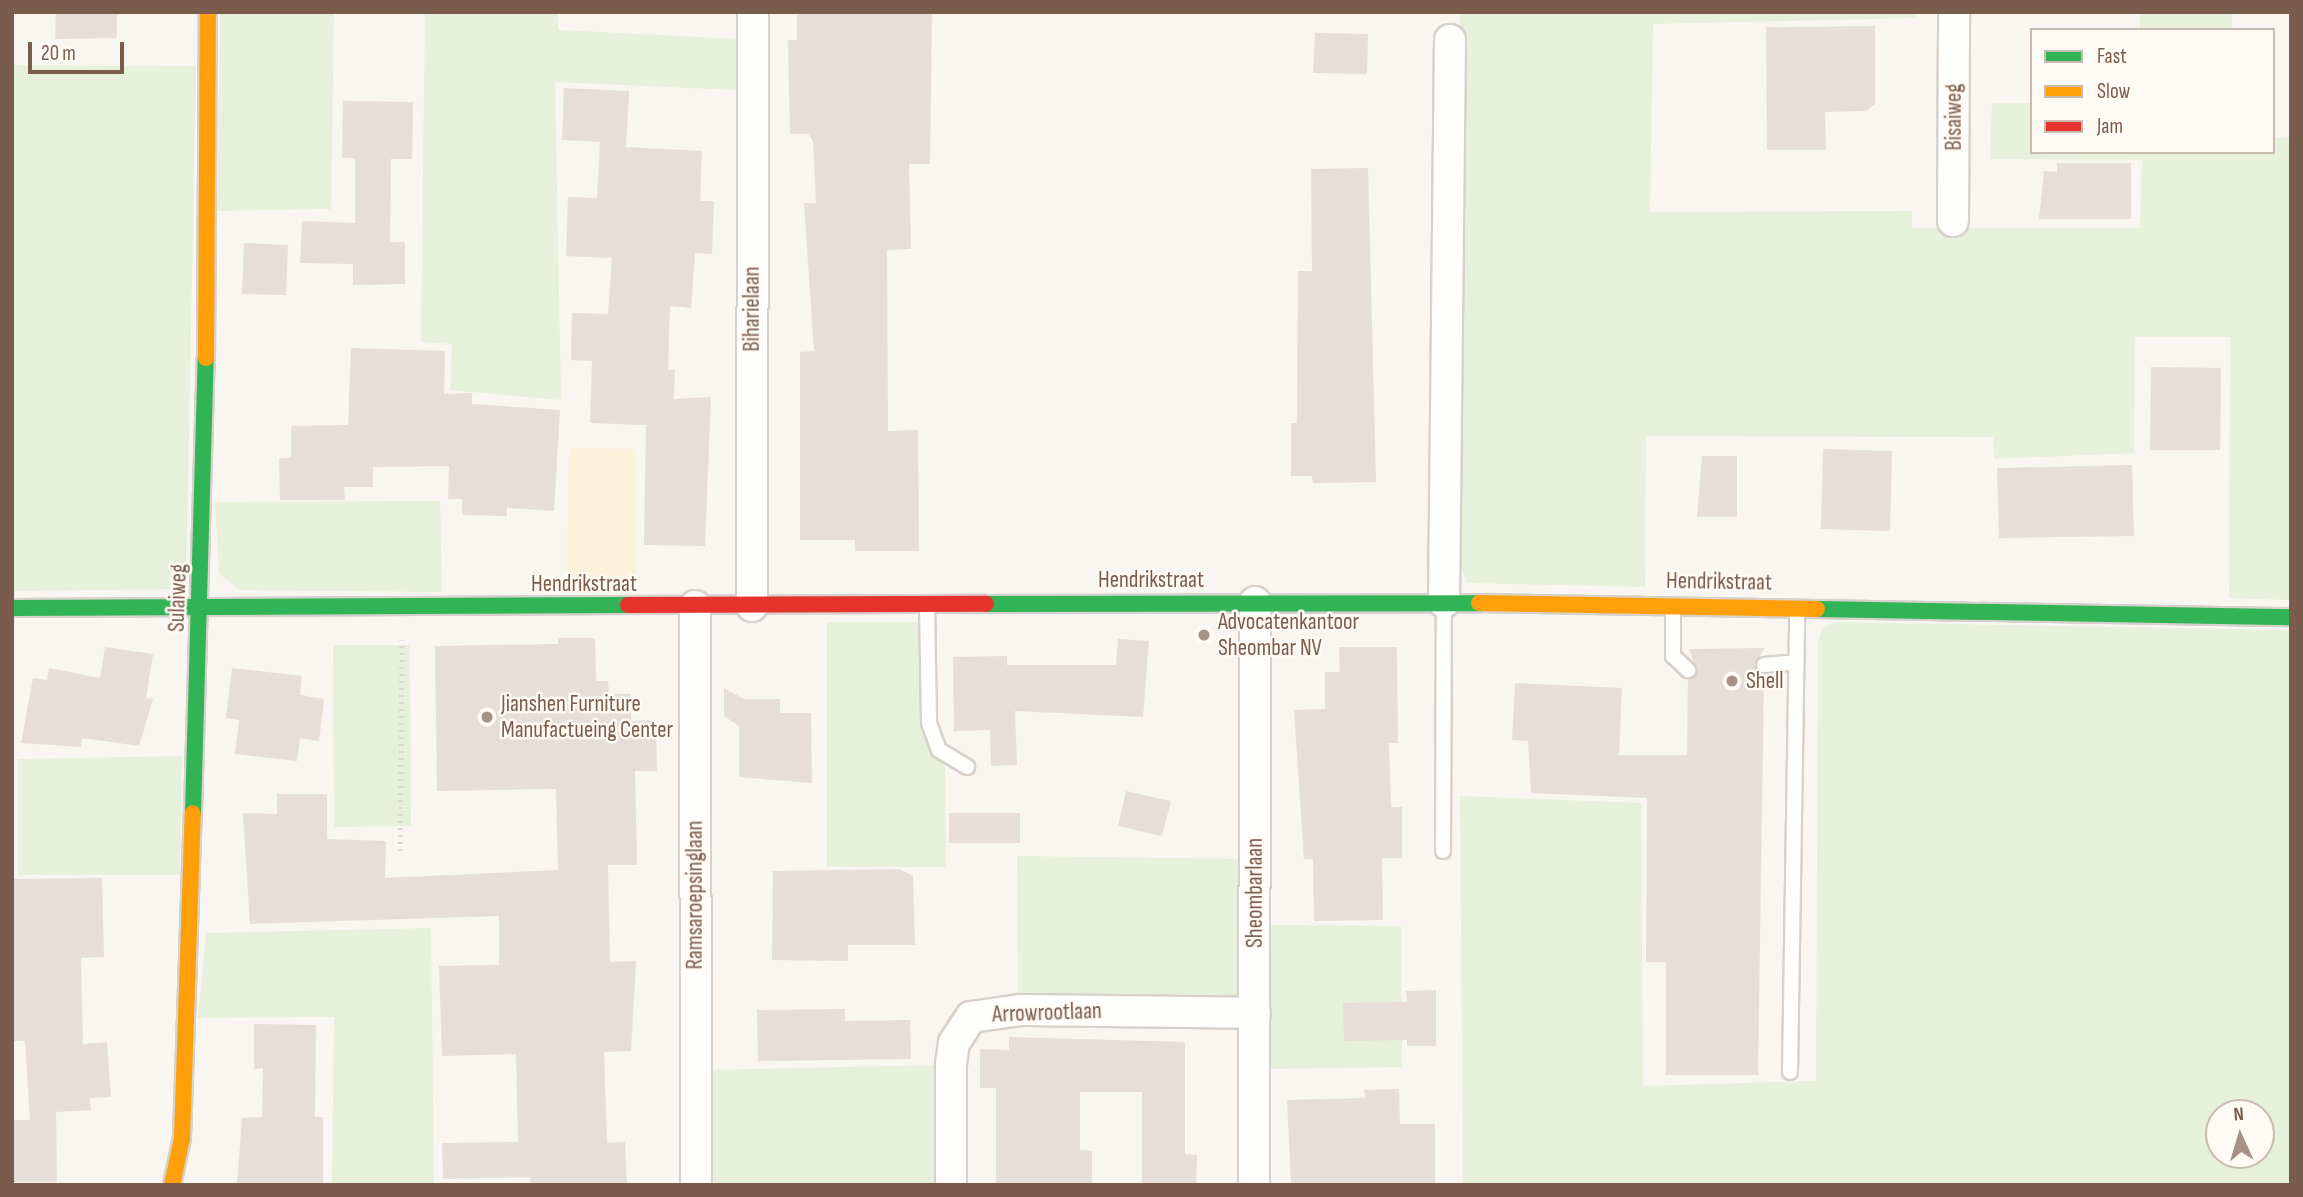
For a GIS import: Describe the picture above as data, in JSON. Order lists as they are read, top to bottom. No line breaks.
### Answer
{"streets":{"street":["Bisaiweg","Biharielaan","Hendrikstraat","Sulaiweg","Sheombarlaan","Ramsaroepsinglaan","Arrowrootlaan"]},"crossings":[["Biharielaan","Hendrikstraat"],["Hendrikstraat","Sulaiweg"],["Hendrikstraat","Sheombarlaan"],["Hendrikstraat","Ramsaroepsinglaan"],["Sheombarlaan","Arrowrootlaan"]],"places":["Advocatenkantoor Sheombar NV","Shell","Jianshen Furniture Manufactueing Center"],"legend":["Fast","Slow","Jam"],"scale_bar":"20 m","north":"top"}
